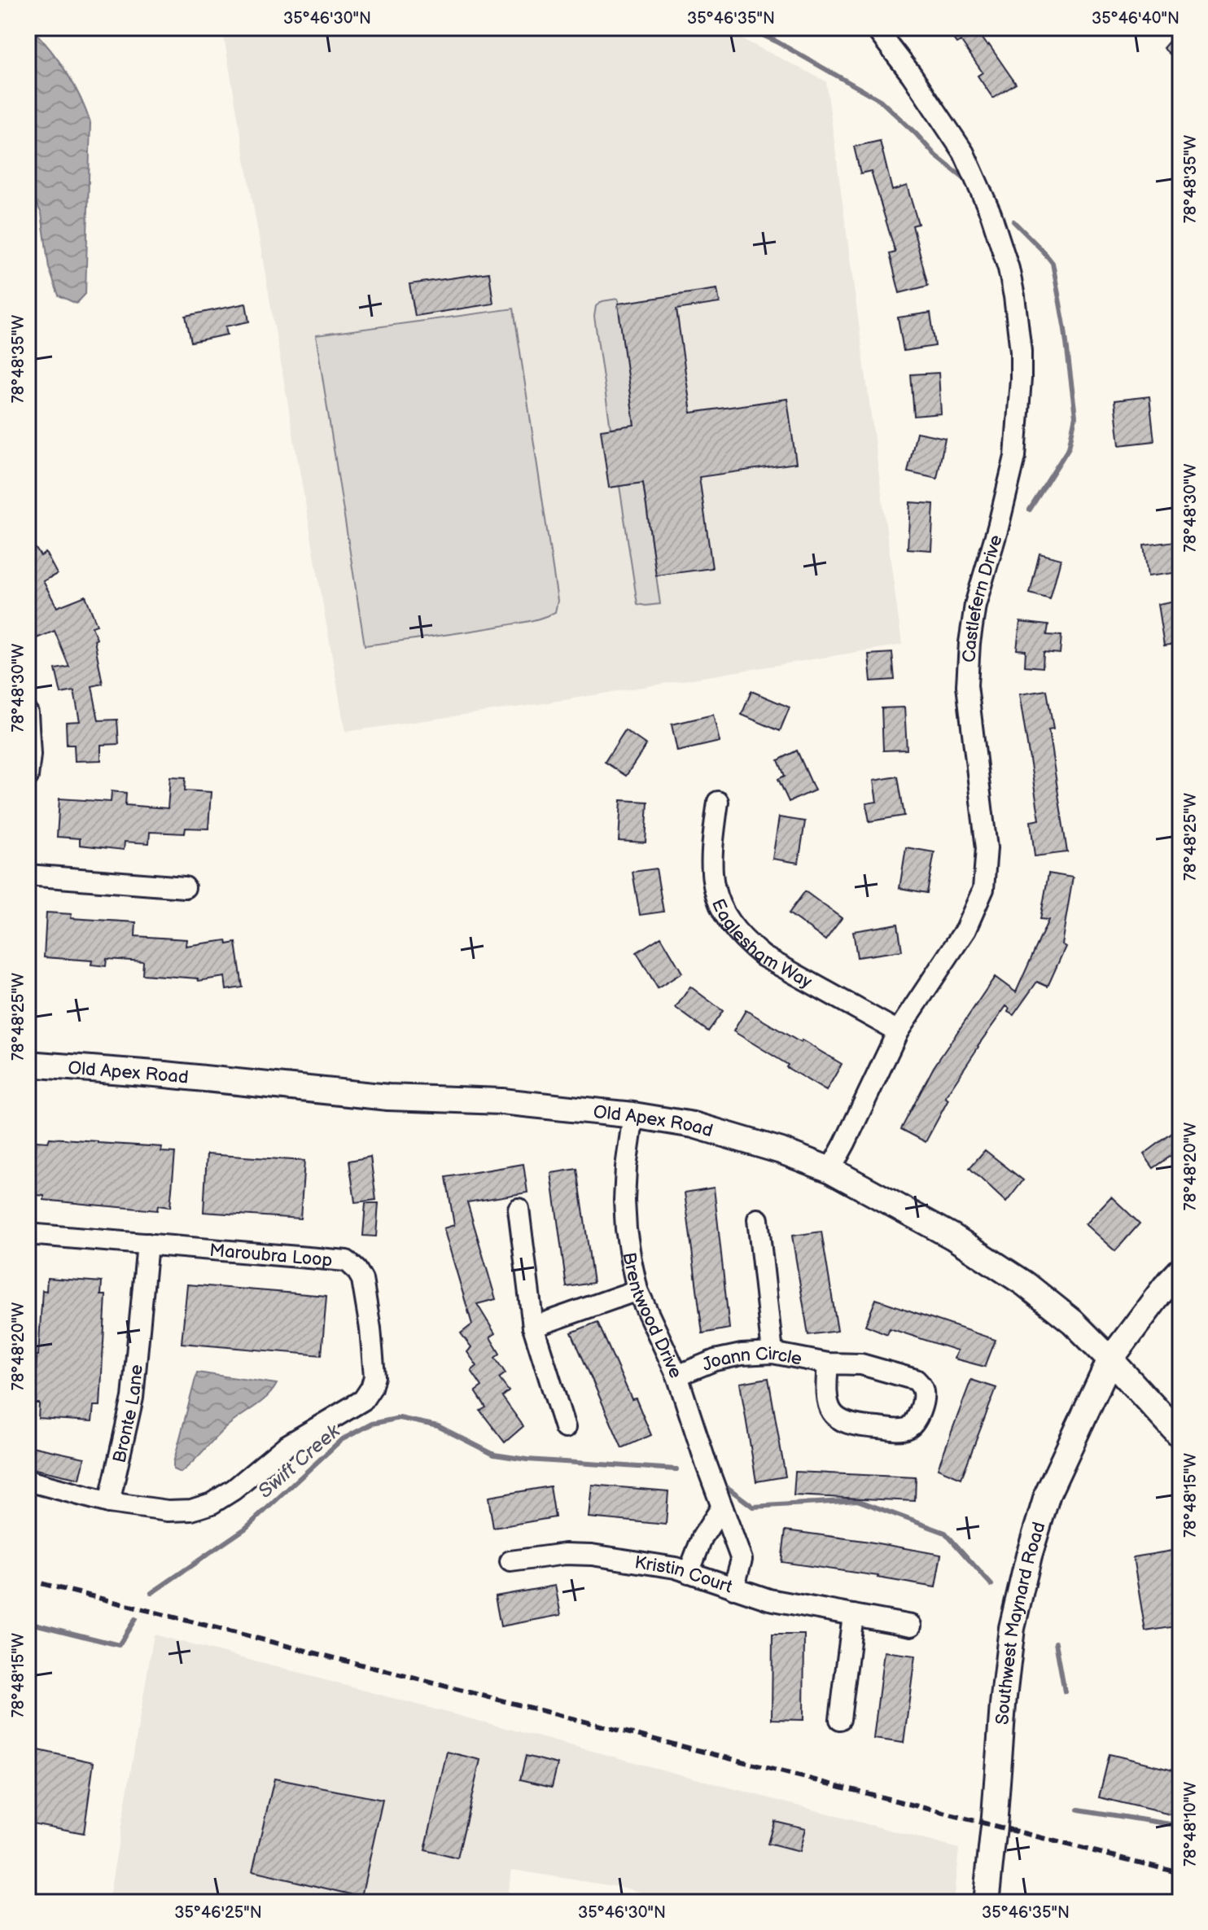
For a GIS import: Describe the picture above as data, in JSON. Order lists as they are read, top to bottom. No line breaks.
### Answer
{"streets":{"main road":["Old Apex Road","Southwest Maynard Road"],"street":["Castlefern Drive","Eaglesham Way","Maroubra Loop","Brentwood Drive","Joann Circle","Bronte Lane","Kristin Court"]},"crossings":[["Castlefern Drive","Eaglesham Way"],["Castlefern Drive","Old Apex Road"],["Old Apex Road","Brentwood Drive"],["Old Apex Road","Southwest Maynard Road"],["Maroubra Loop","Bronte Lane"],["Brentwood Drive","Joann Circle"],["Brentwood Drive","Kristin Court"]],"water":["Swift Creek"],"coordinates":["35°46'30\"N","35°46'35\"N","35°46'40\"N","78°48'35\"W","78°48'30\"W","78°48'25\"W","78°48'20\"W","78°48'15\"W","78°48'10\"W","35°46'25\"N"]}
